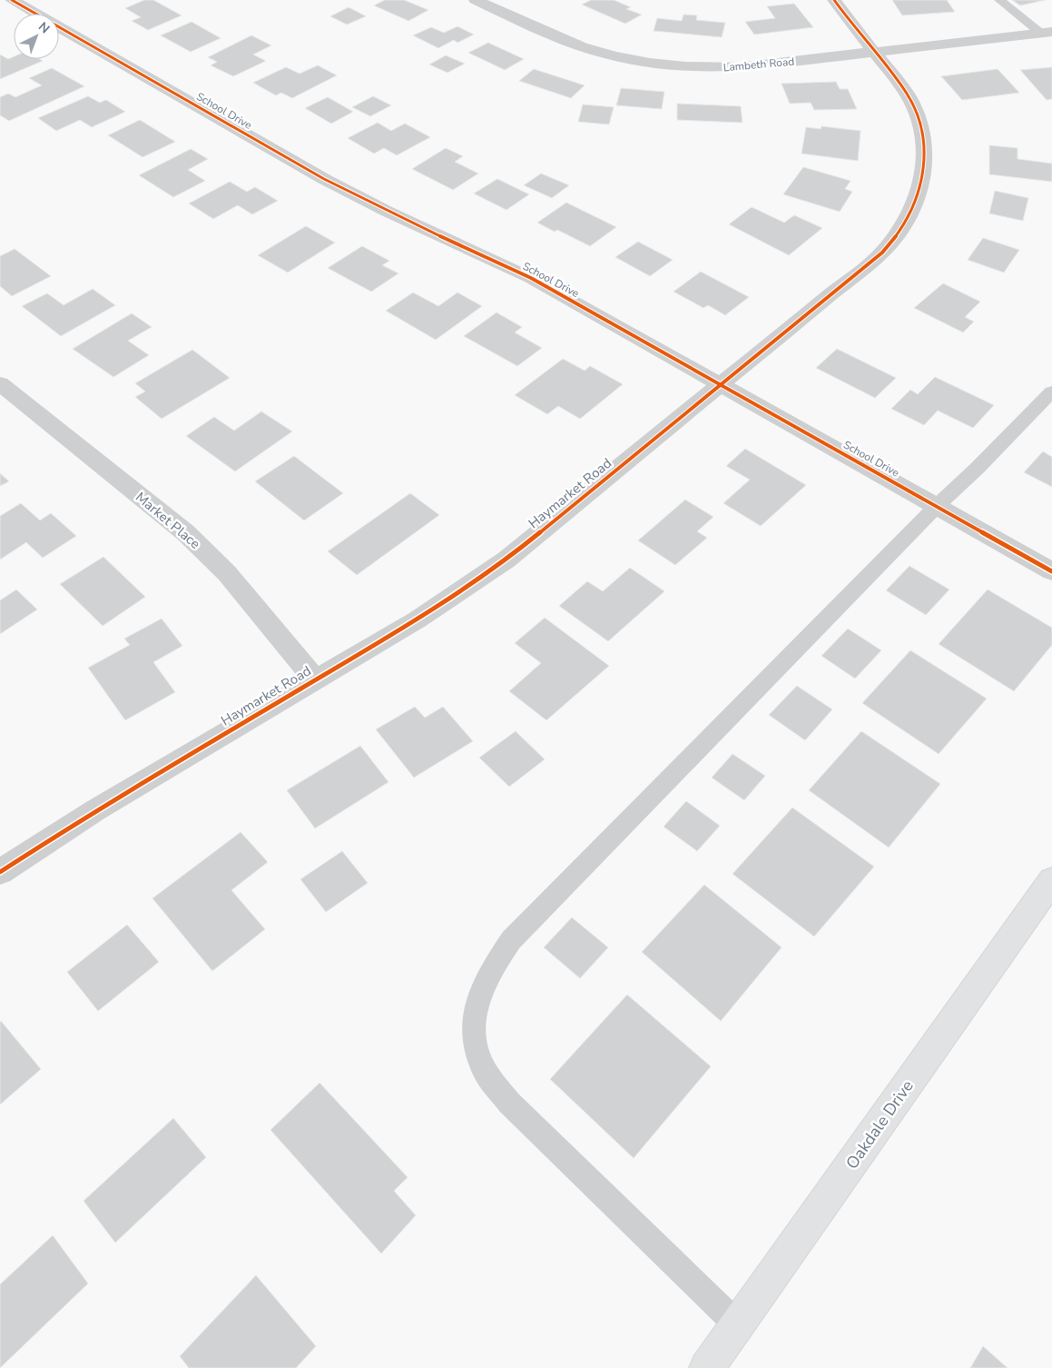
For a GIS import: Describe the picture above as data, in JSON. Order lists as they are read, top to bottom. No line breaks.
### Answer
{"streets":{"street":["Lambeth Road","School Drive","Haymarket Road","Market Place","Oakdale Drive"]},"crossings":[["Lambeth Road","Haymarket Road"],["School Drive","Haymarket Road"],["Haymarket Road","Market Place"]],"north":"top right"}
